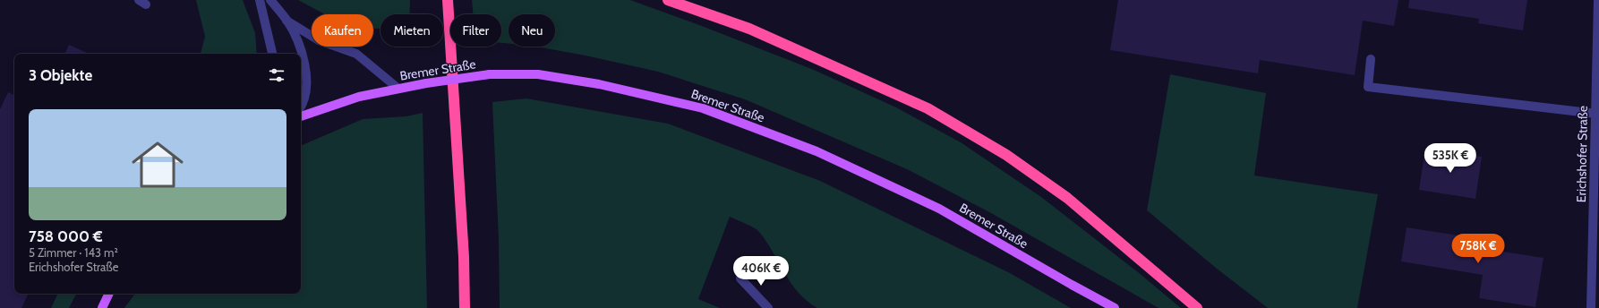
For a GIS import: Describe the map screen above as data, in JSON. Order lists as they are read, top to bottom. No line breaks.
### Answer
{"streets":{"main road":["Bremer Straße"],"street":["Erichshofer Straße"]},"page":{"chip":["Kaufen","Mieten","Filter","Neu"],"heading":"3 Objekte","list":[{"name":"758 000 €","note":"5 Zimmer · 143 m² · Erichshofer Straße"}],"price":["535K €","758K €","406K €"]}}
